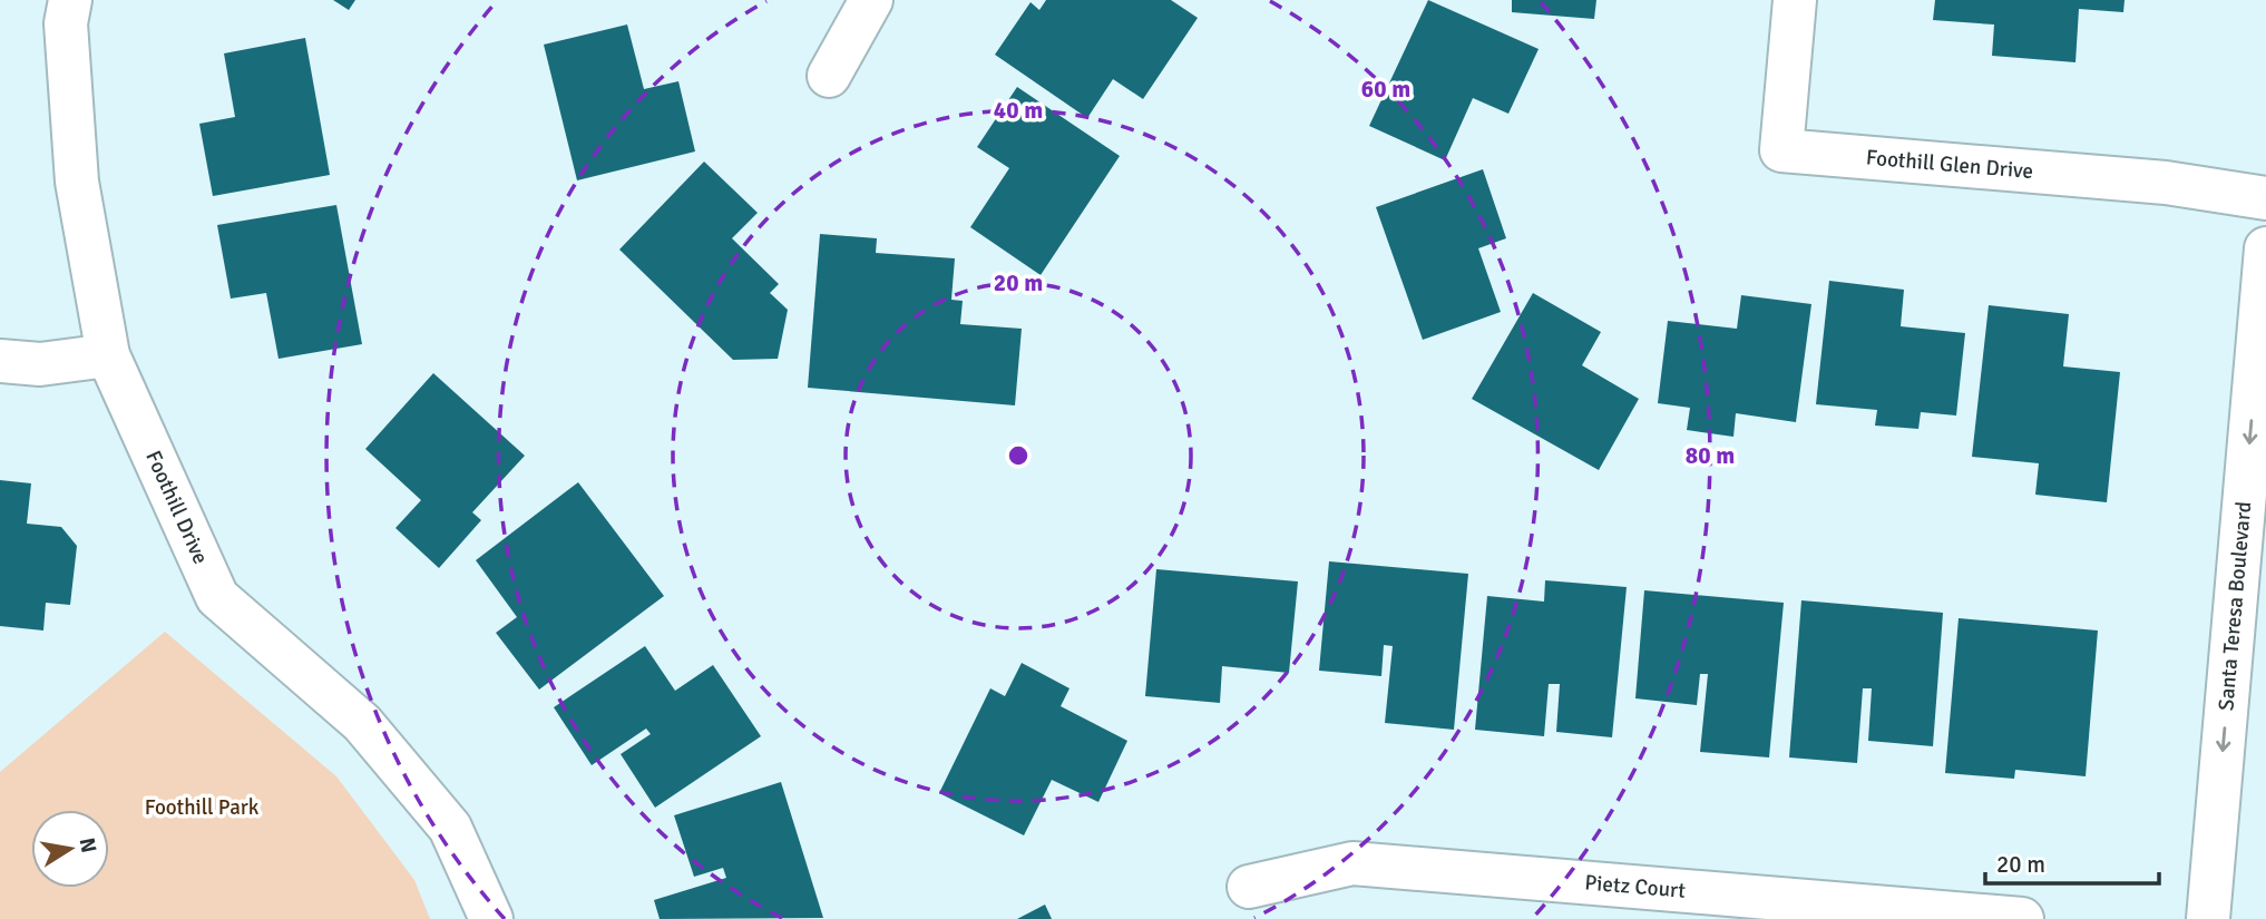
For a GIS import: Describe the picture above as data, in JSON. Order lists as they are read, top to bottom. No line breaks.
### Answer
{"streets":{"street":["Foothill Glen Drive","Foothill Drive","Santa Teresa Boulevard","Pietz Court"]},"one_way":["Santa Teresa Boulevard"],"parks":["Foothill Park"],"scale_bar":"20 m","north":"right","rings":["60 m","40 m","20 m","80 m"]}
